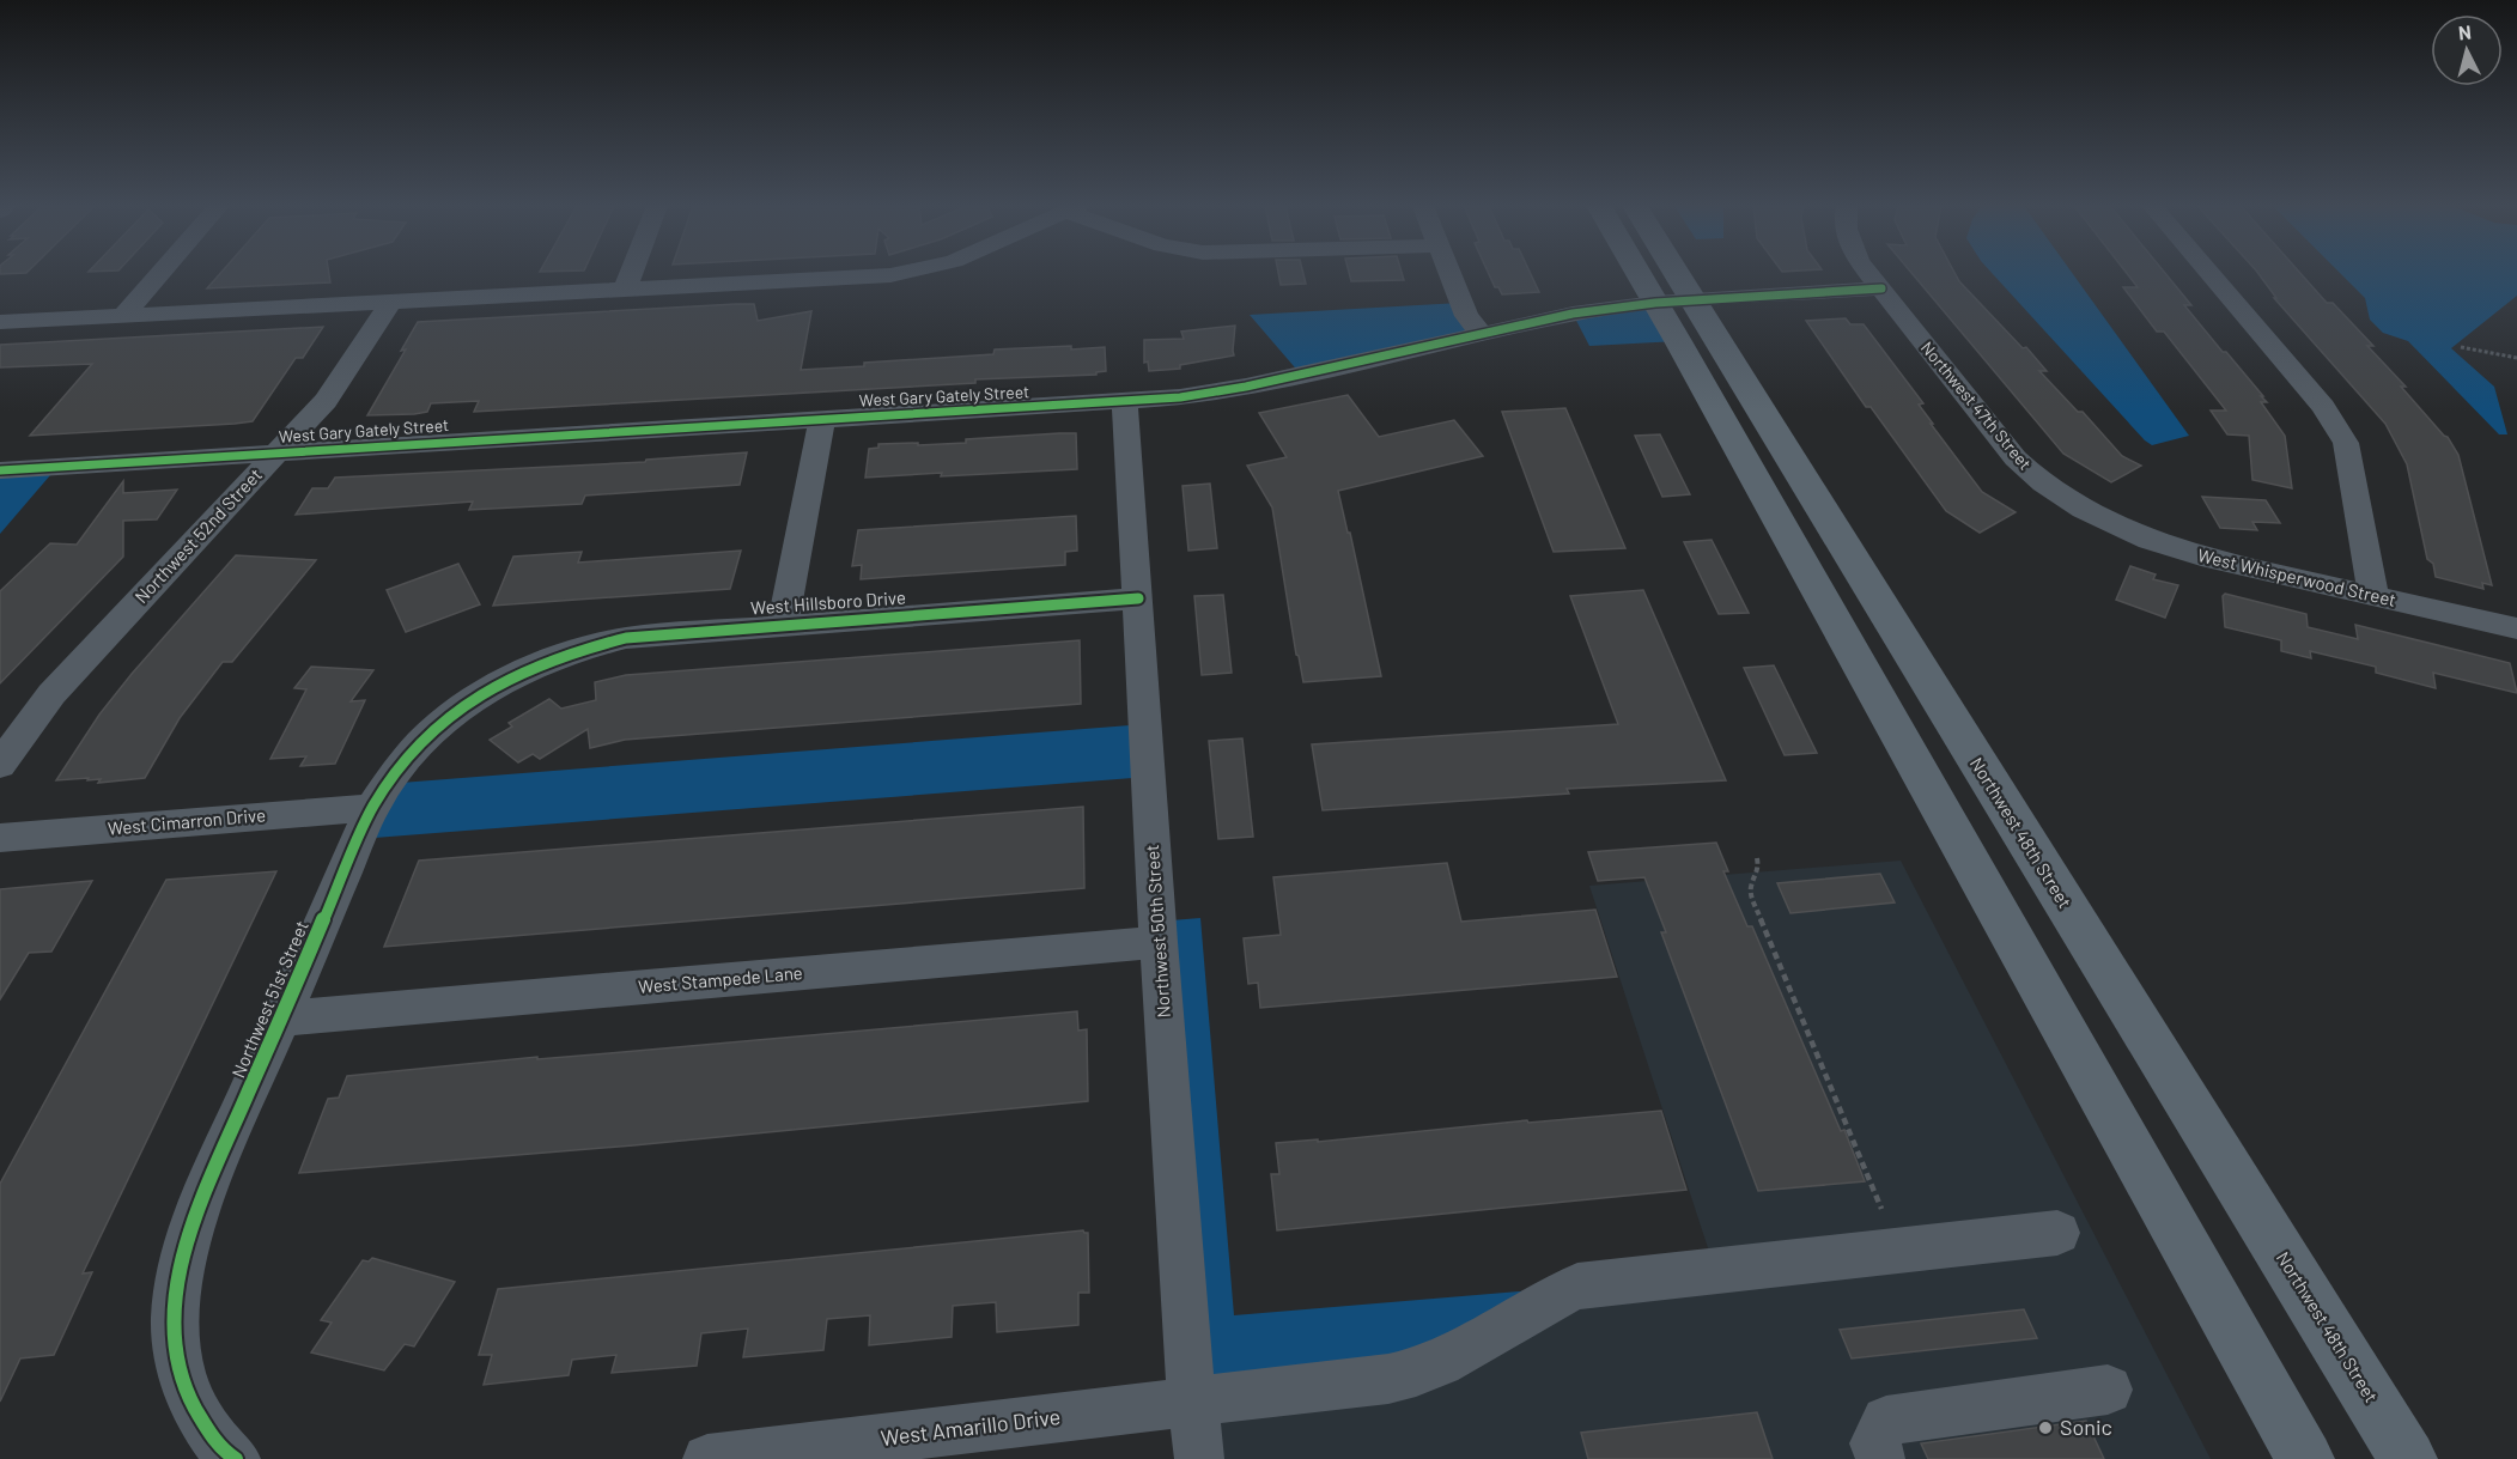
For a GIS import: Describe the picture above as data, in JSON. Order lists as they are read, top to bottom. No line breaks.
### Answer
{"streets":{"main road":["Northwest 48th Street"],"street":["West Gary Gately Street","Northwest 47th Street","Northwest 52nd Street","West Whisperwood Street","West Hillsboro Drive","West Cimarron Drive","Northwest 50th Street","West Stampede Lane","Northwest 51st Street","West Amarillo Drive"]},"crossings":[["West Gary Gately Street","Northwest 47th Street"],["West Gary Gately Street","Northwest 52nd Street"],["West Gary Gately Street","Northwest 48th Street"],["West Gary Gately Street","Northwest 50th Street"],["Northwest 47th Street","West Whisperwood Street"],["West Hillsboro Drive","Northwest 50th Street"],["West Hillsboro Drive","Northwest 51st Street"],["West Cimarron Drive","Northwest 51st Street"],["Northwest 50th Street","West Stampede Lane"],["Northwest 50th Street","West Amarillo Drive"],["West Stampede Lane","Northwest 51st Street"]],"places":["Sonic"],"north":"top"}
